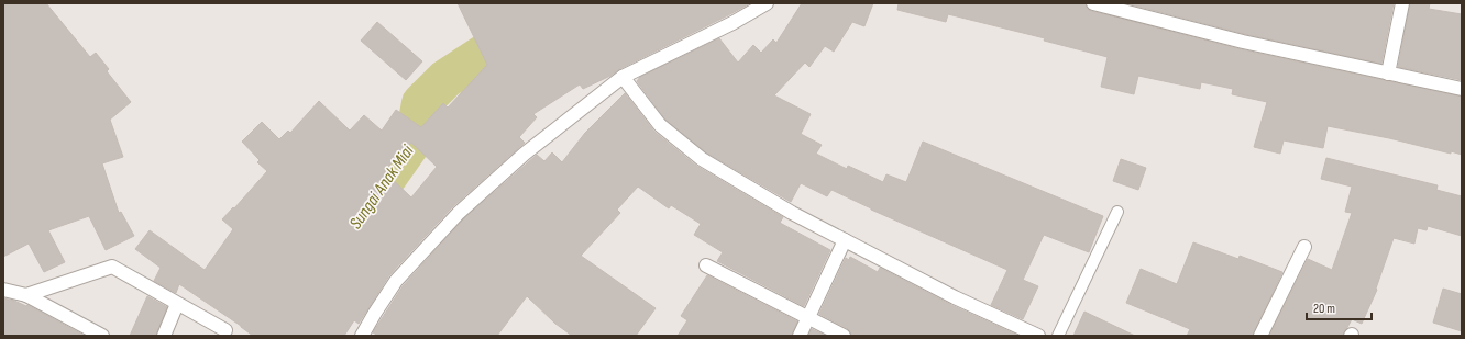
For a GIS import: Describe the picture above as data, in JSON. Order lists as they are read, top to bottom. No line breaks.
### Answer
{"water":["Sungai Anak Miai"],"scale_bar":"20 m"}
